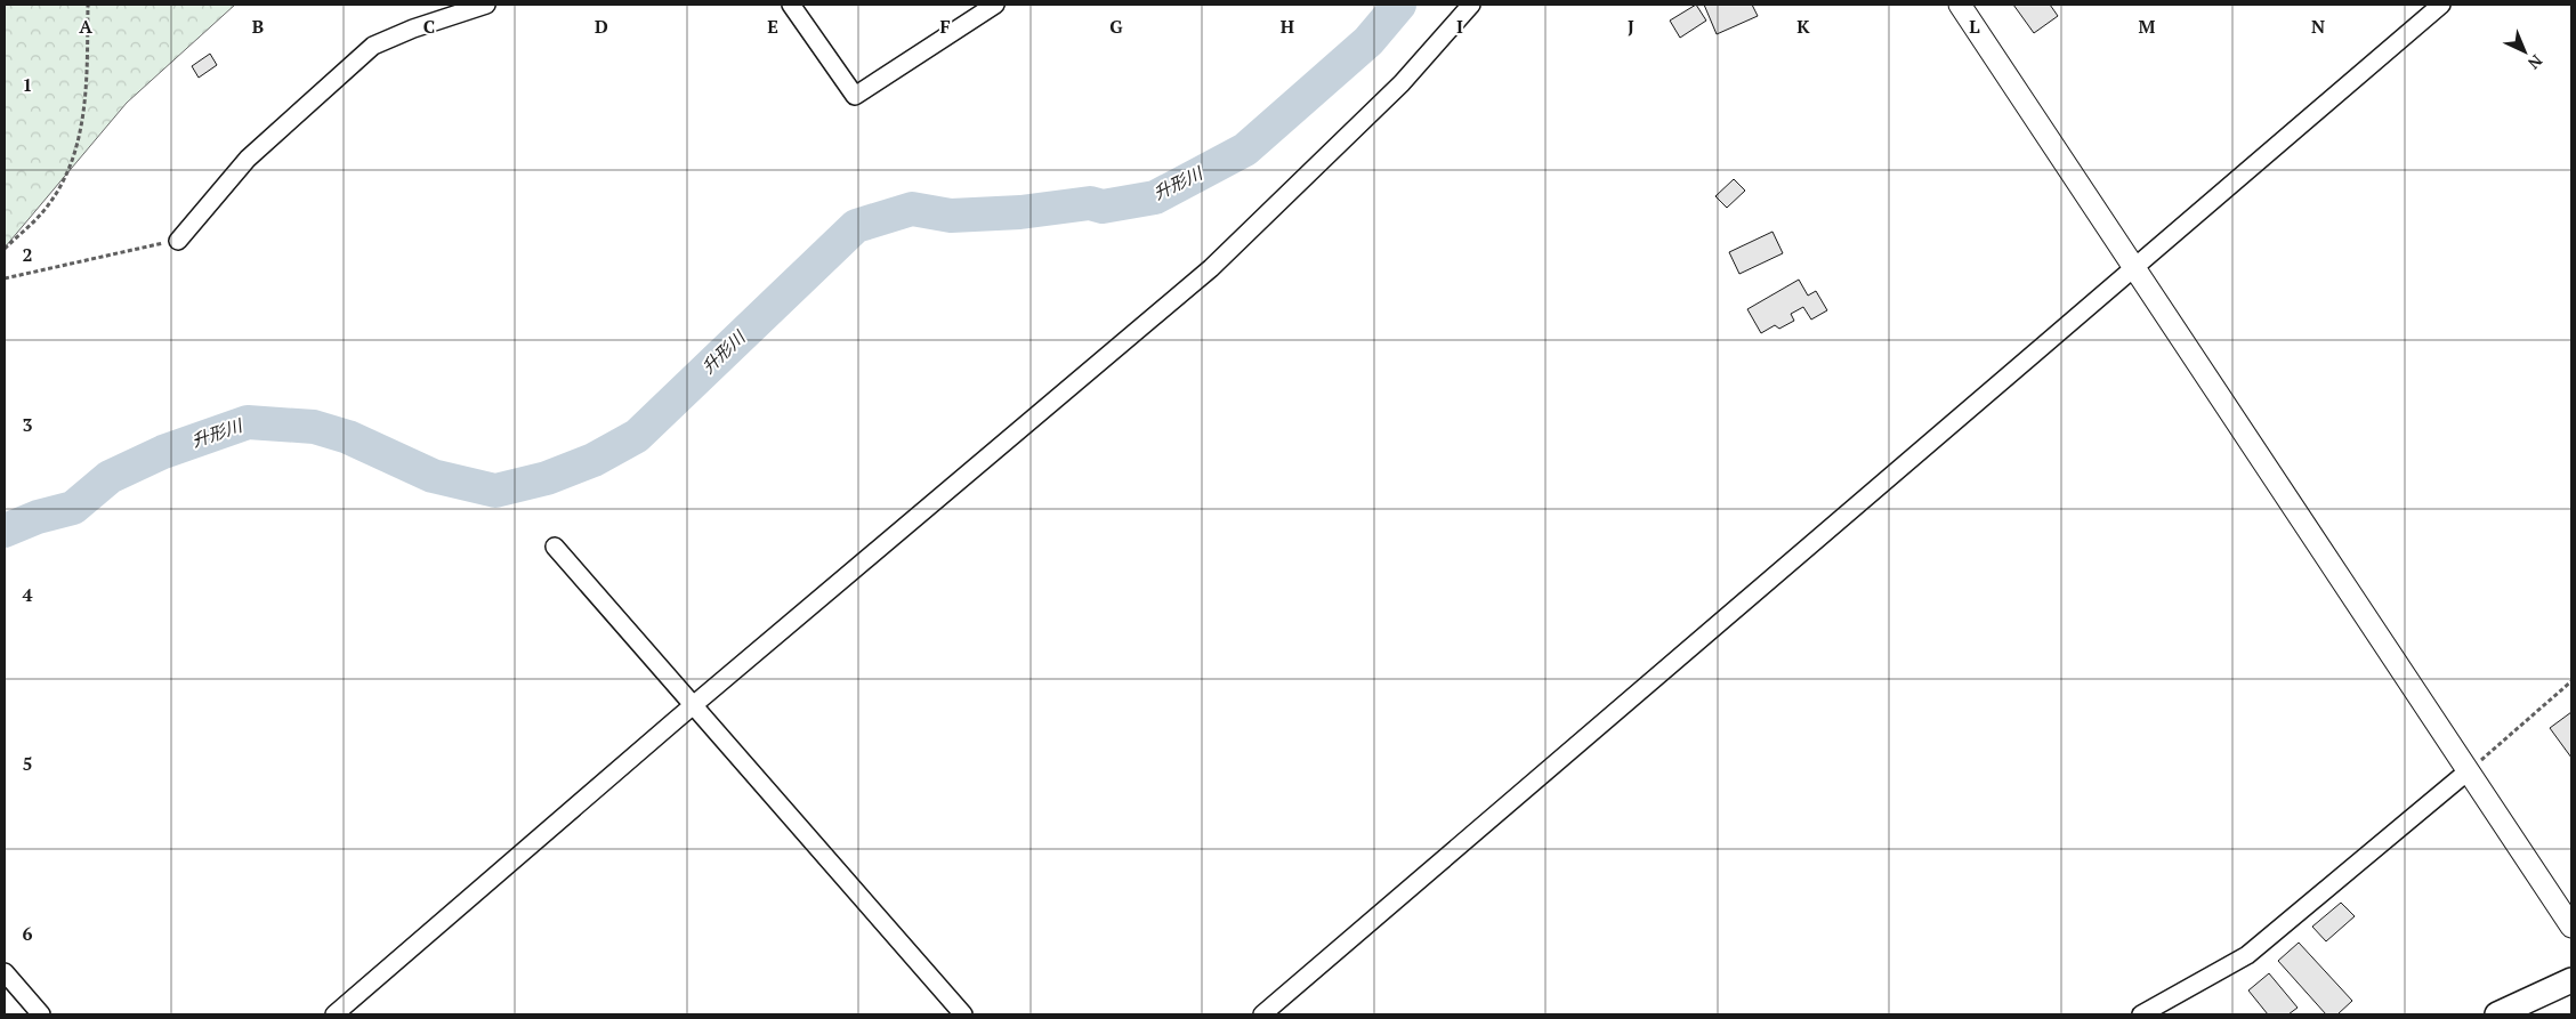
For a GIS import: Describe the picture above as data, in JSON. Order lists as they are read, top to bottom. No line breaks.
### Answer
{"water":["升形川"],"north":"bottom right","grid":{"columns":["A","B","C","D","E","F","G","H","I","J","K","L","M","N"],"rows":["1","2","3","4","5","6"]}}
